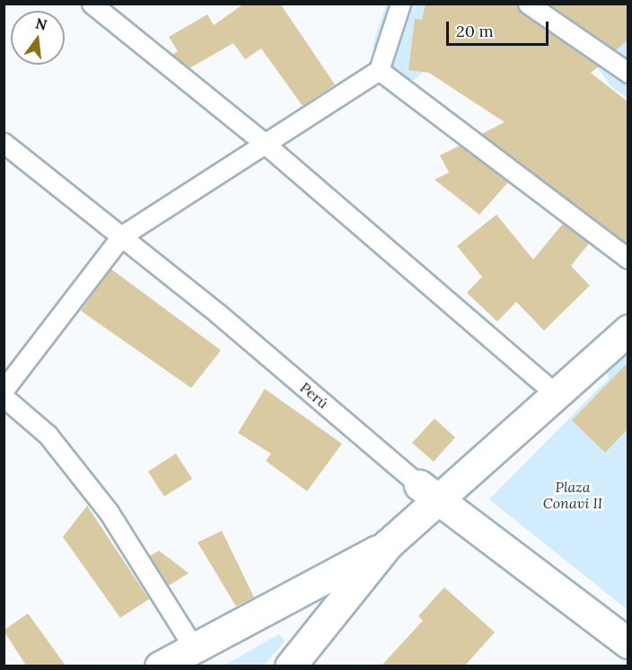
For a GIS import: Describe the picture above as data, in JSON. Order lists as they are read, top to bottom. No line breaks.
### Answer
{"streets":{"street":["Perú"]},"parks":["Plaza Conavi II"],"scale_bar":"20 m","north":"top"}
